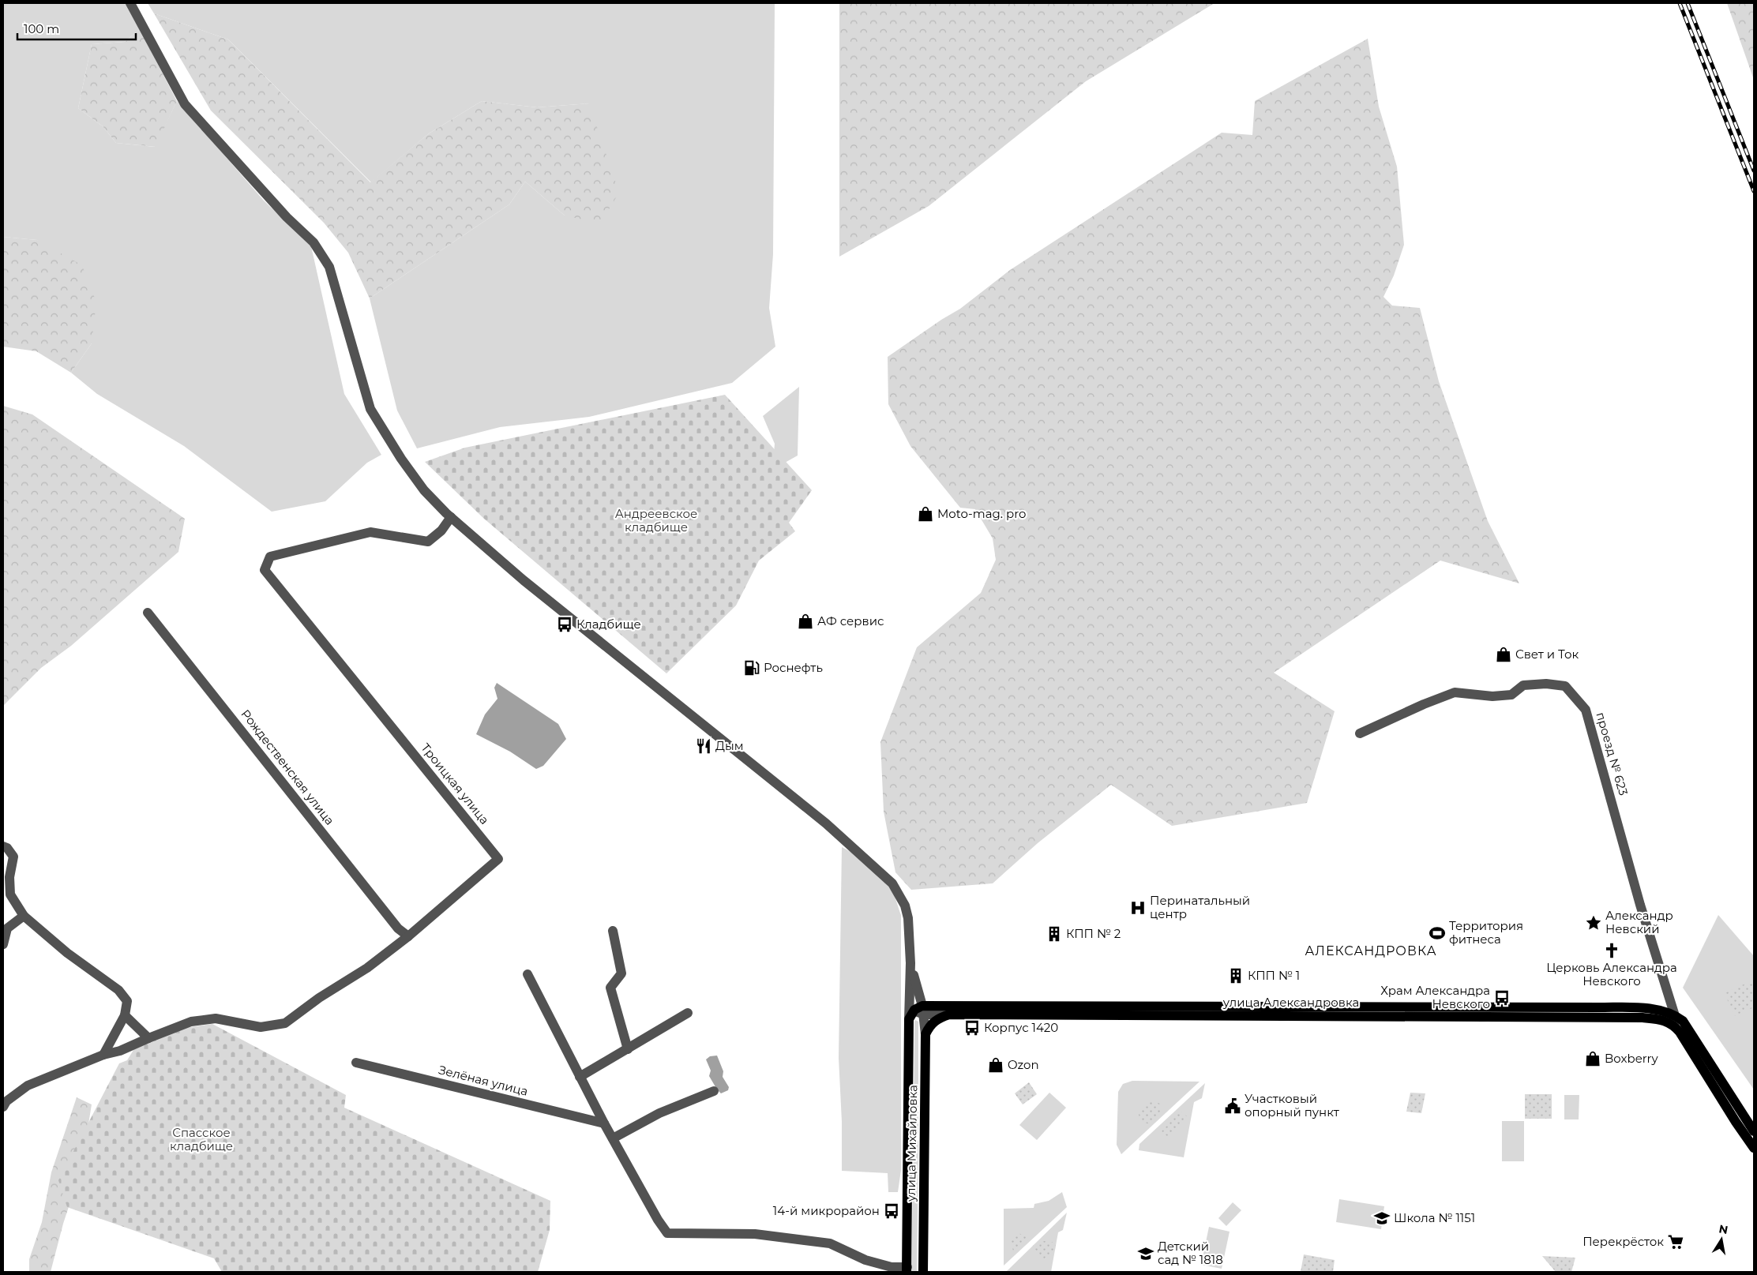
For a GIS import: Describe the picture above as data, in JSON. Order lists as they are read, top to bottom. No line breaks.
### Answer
{"streets":{"main road":["улица Александровка","улица Михайловка"],"street":["проезд № 623","Рождественская улица","Троицкая улица","Зелёная улица"]},"crossings":[["проезд № 623","улица Александровка"],["Рождественская улица","Троицкая улица"],["улица Александровка","улица Михайловка"]],"districts":["АЛЕКСАНДРОВКА"],"parks":["Андреевское кладбище","Спасское кладбище"],"places":{"shop":["Moto-mag. pro","АФ сервис","Свет и Ток","Boxberry","Ozon"],"bus stop":["Кладбище","Храм Александра Невского","Корпус 1420","14-й микрорайон"],"fuel station":["Роснефть"],"restaurant":["Дым"],"hospital":["Перинатальный центр"],"place":["Александр Невский"],"sports":["Территория фитнеса"],"building":["КПП № 2","КПП № 1"],"church":["Церковь Александра Невского"],"public building":["Участковый опорный пункт"],"school or university":["Школа № 1151","Детский сад № 1818"],"supermarket":["Перекрёсток"]},"scale_bar":"100 m","north":"top"}
